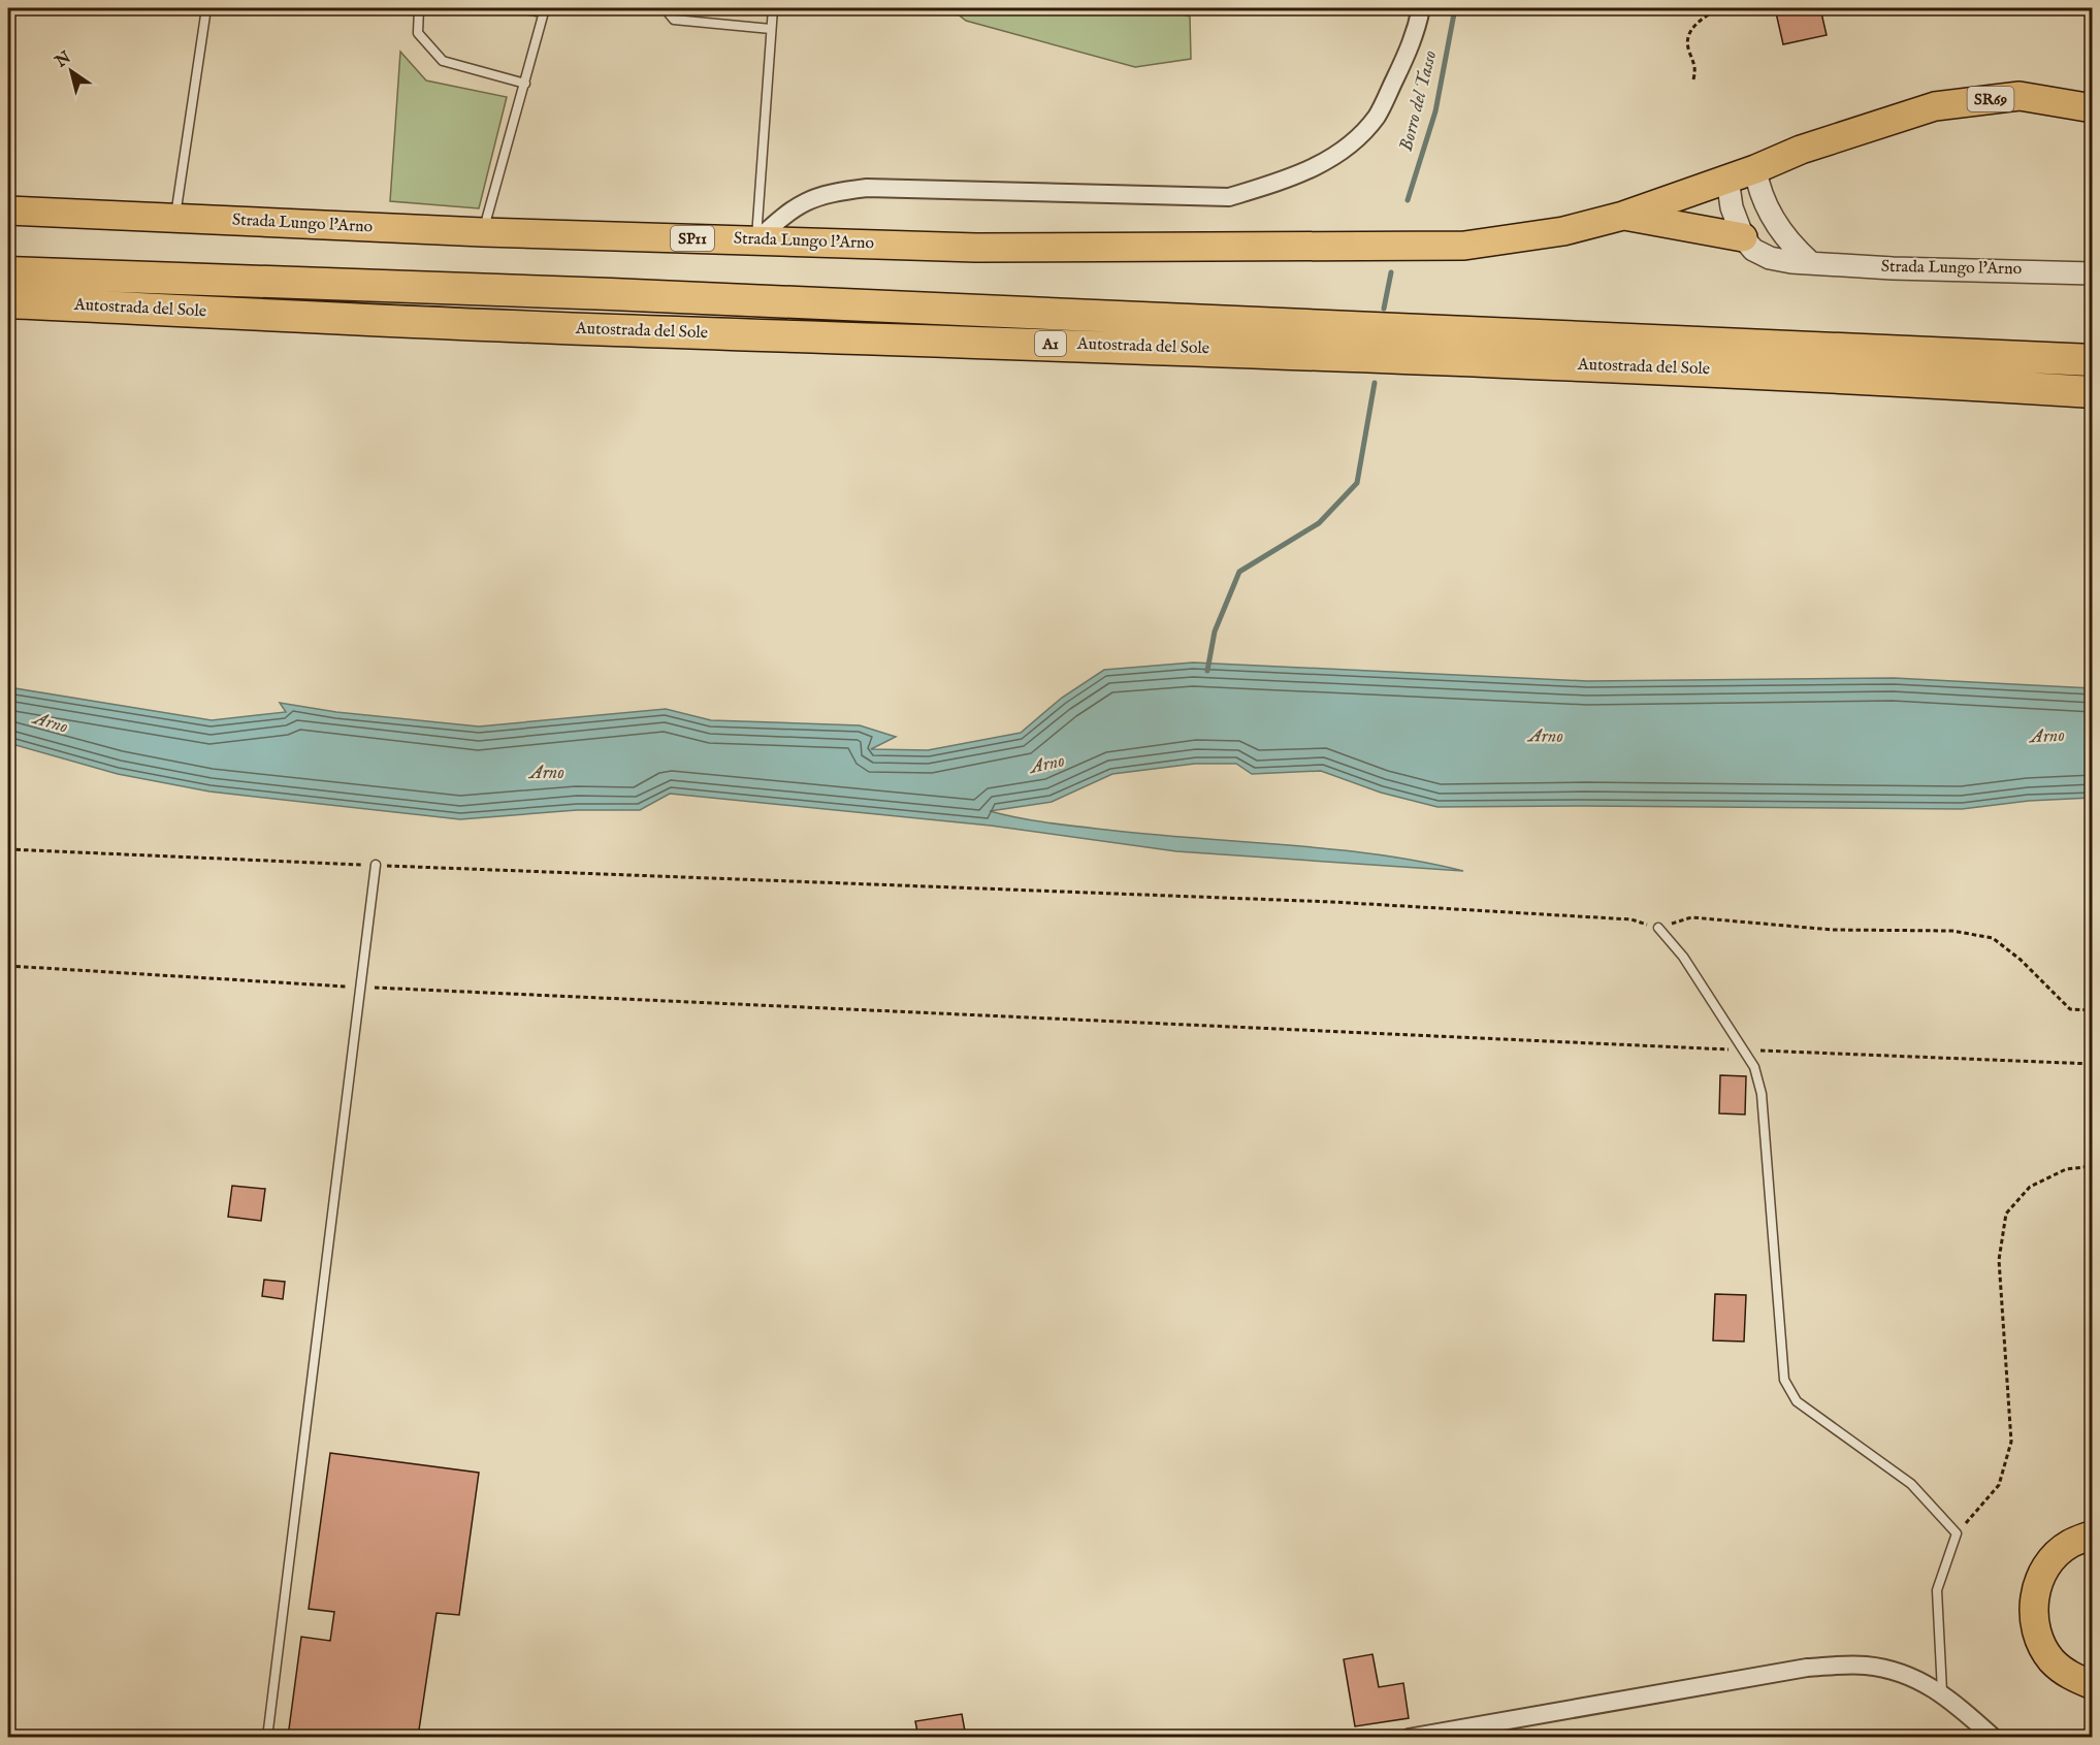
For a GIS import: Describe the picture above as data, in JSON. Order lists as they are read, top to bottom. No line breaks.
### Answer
{"streets":{"highway":["Autostrada del Sole","A1"],"main road":["SR69","Strada Lungo l'Arno","SP11"]},"water":["Borro del Tasso","Arno"],"north":"top left"}
